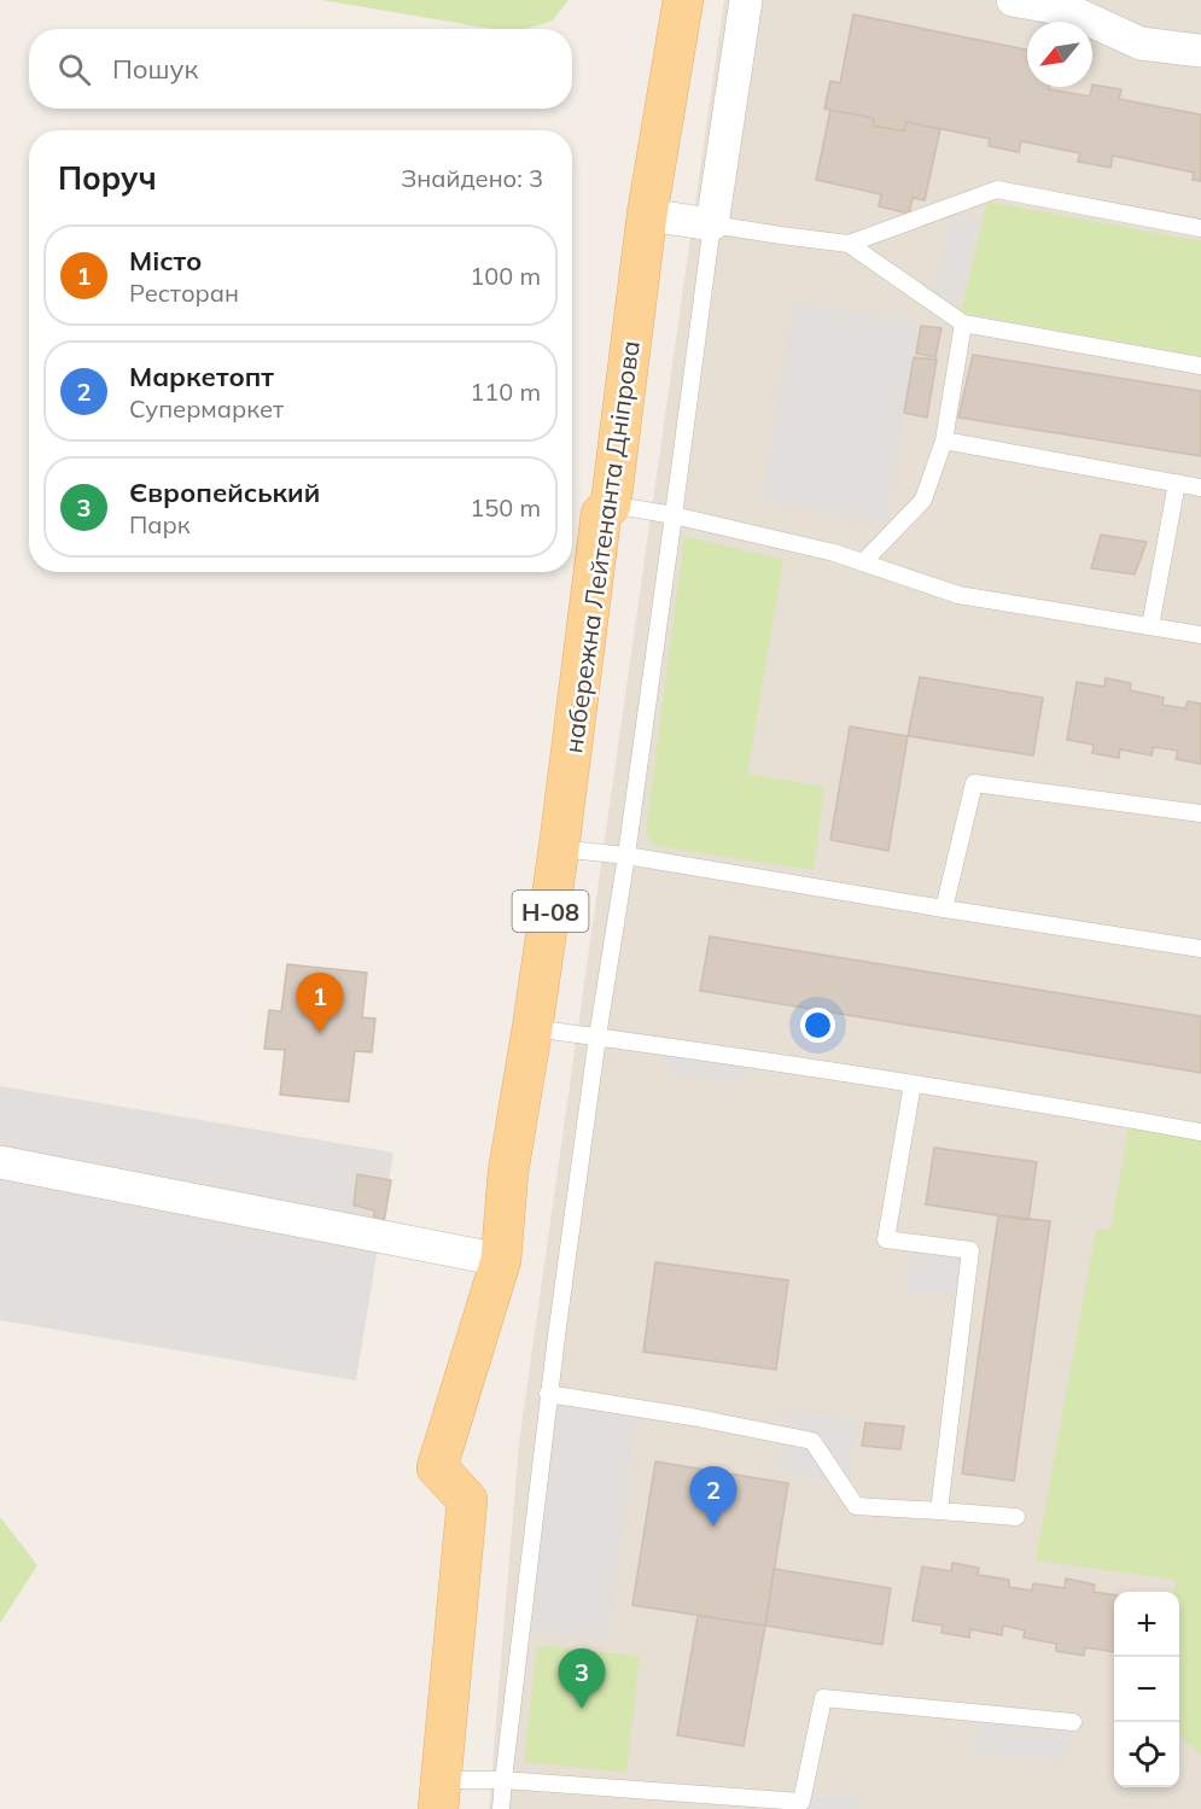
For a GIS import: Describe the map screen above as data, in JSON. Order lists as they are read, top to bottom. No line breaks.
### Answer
{"streets":{"main road":["набережна Лейтенанта Дніпрова","Н-08"]},"north":"bottom left","page":{"search":"Пошук","heading":["Поруч","Знайдено: 3"],"list":[{"mark":"1","name":"Місто","note":"Ресторан","value":"100 m"},{"mark":"2","name":"Маркетопт","note":"Супермаркет","value":"110 m"},{"mark":"3","name":"Європейський","note":"Парк","value":"150 m"}],"pins":["1","2","3"],"map_buttons":["+","−"]}}
